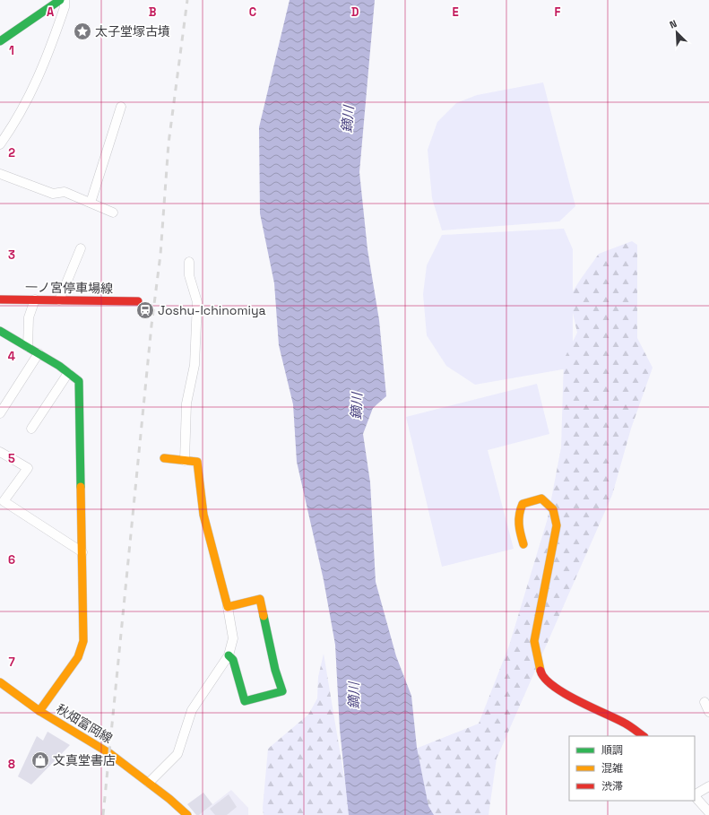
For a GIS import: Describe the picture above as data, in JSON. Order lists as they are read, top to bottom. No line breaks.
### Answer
{"streets":{"main road":["一ノ宮停車場線","秋畑富岡線"]},"water":["鏑川"],"places":{"place":["太子堂塚古墳"],"station":["Joshu-Ichinomiya"],"shop":["文真堂書店"]},"legend":["順調","混雑","渋滞"],"north":"top left","grid":{"columns":["A","B","C","D","E","F"],"rows":["1","2","3","4","5","6","7","8"]}}
